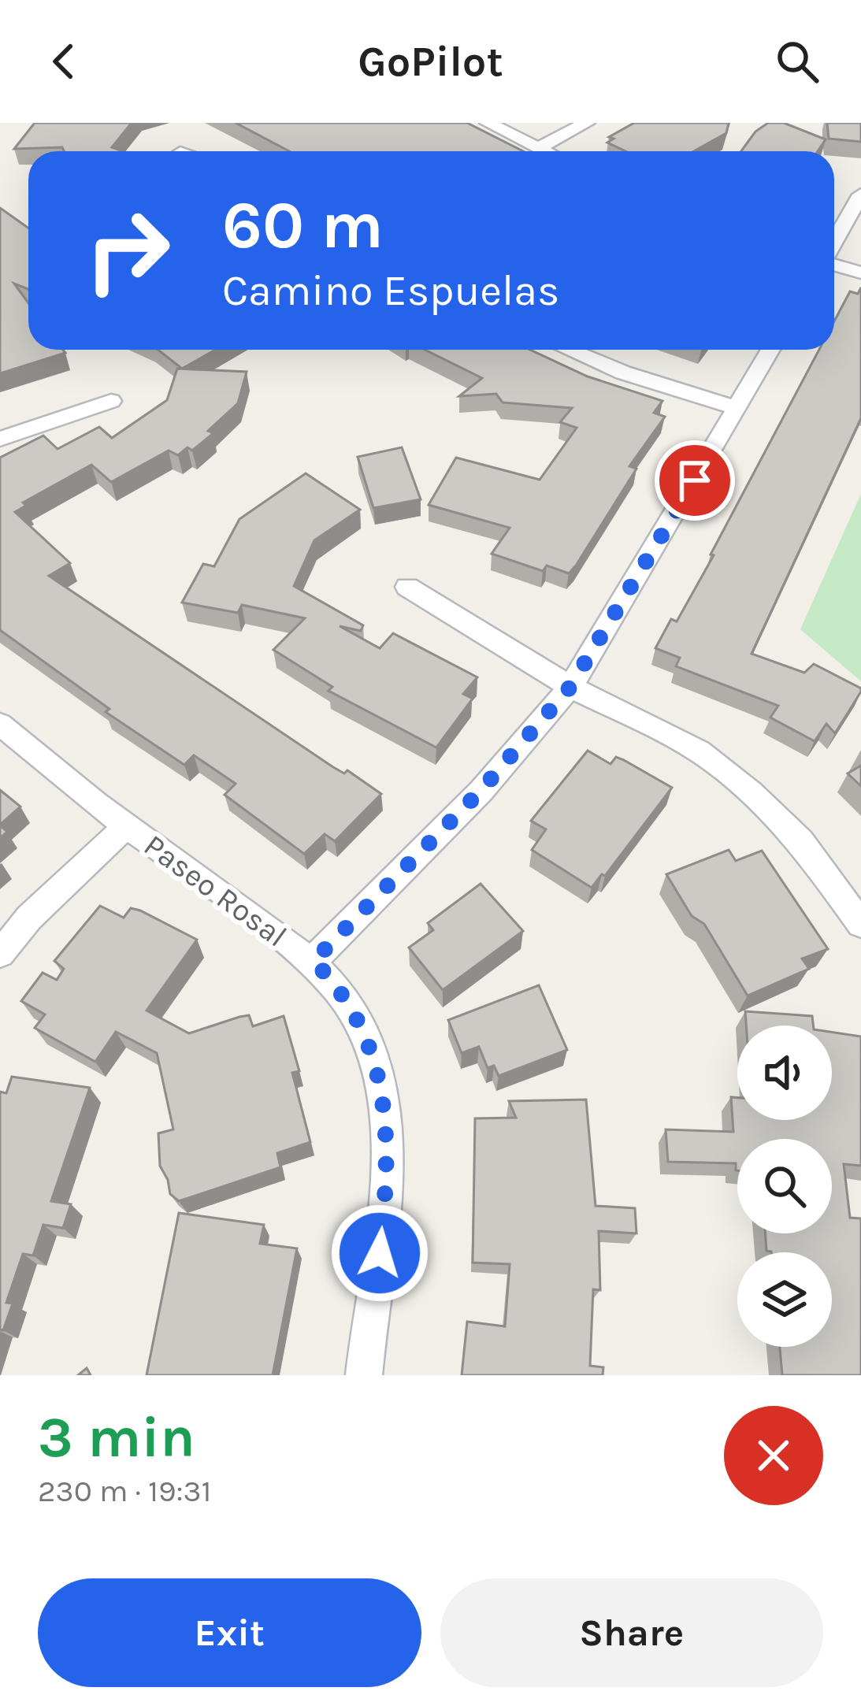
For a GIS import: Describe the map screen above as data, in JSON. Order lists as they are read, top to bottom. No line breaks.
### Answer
{"streets":{"street":["Paseo Rosal"]},"page":{"header":"GoPilot","turn":["60 m","Camino Espuelas"],"heading":["3 min","230 m · 19:31"],"buttons":["Exit","Share"]}}
